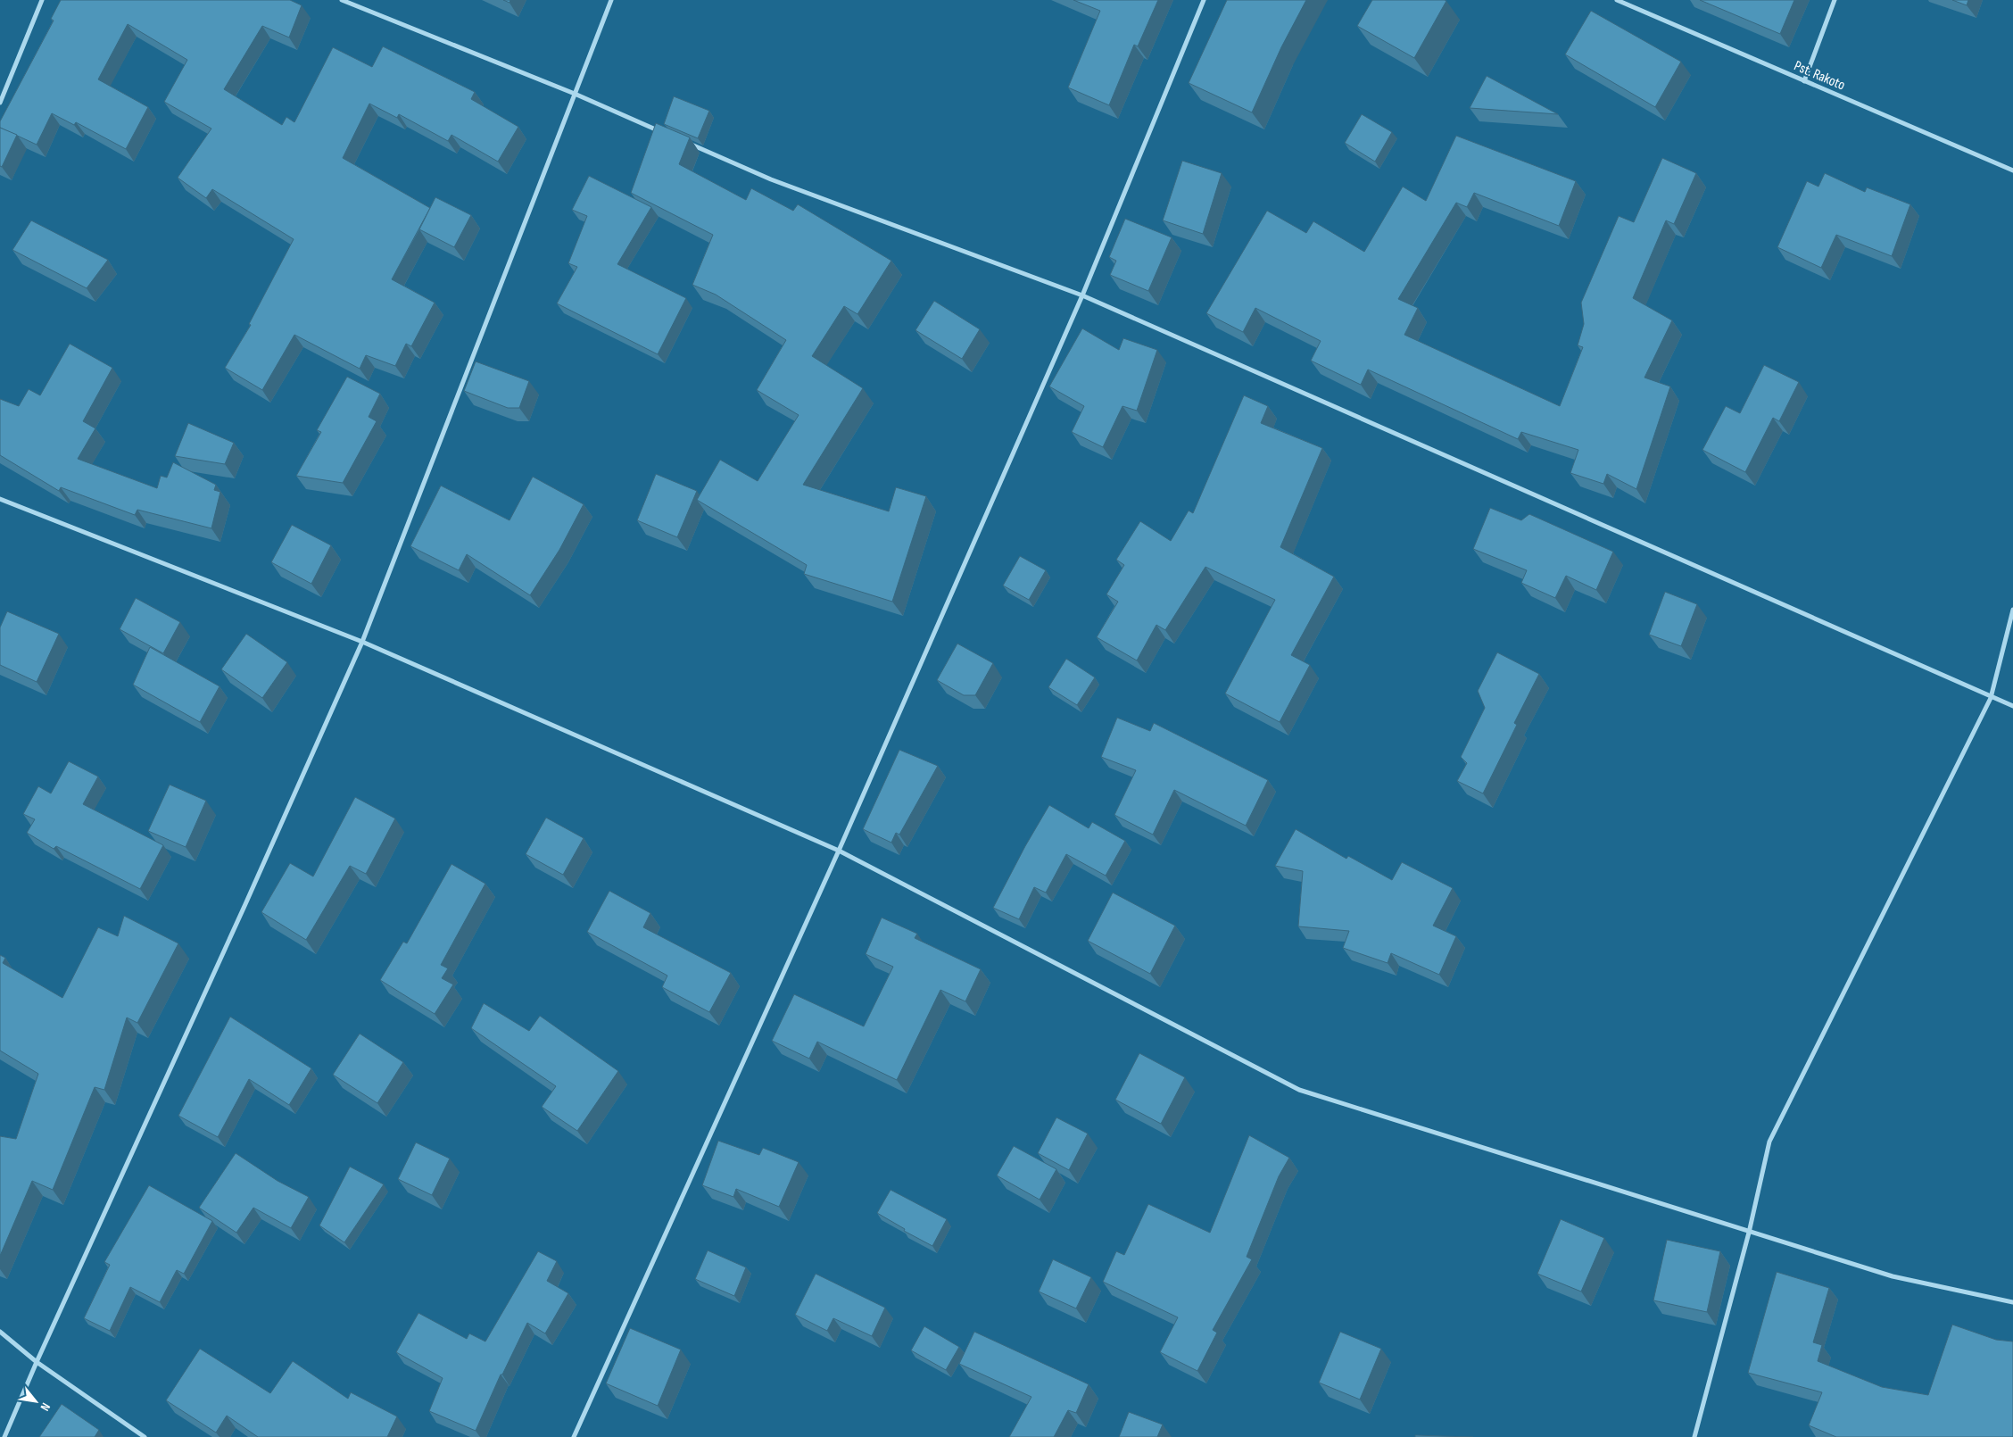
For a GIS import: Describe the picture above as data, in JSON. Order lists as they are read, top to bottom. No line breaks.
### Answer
{"streets":{"street":["Pst. Rakoto"]},"north":"bottom right"}
